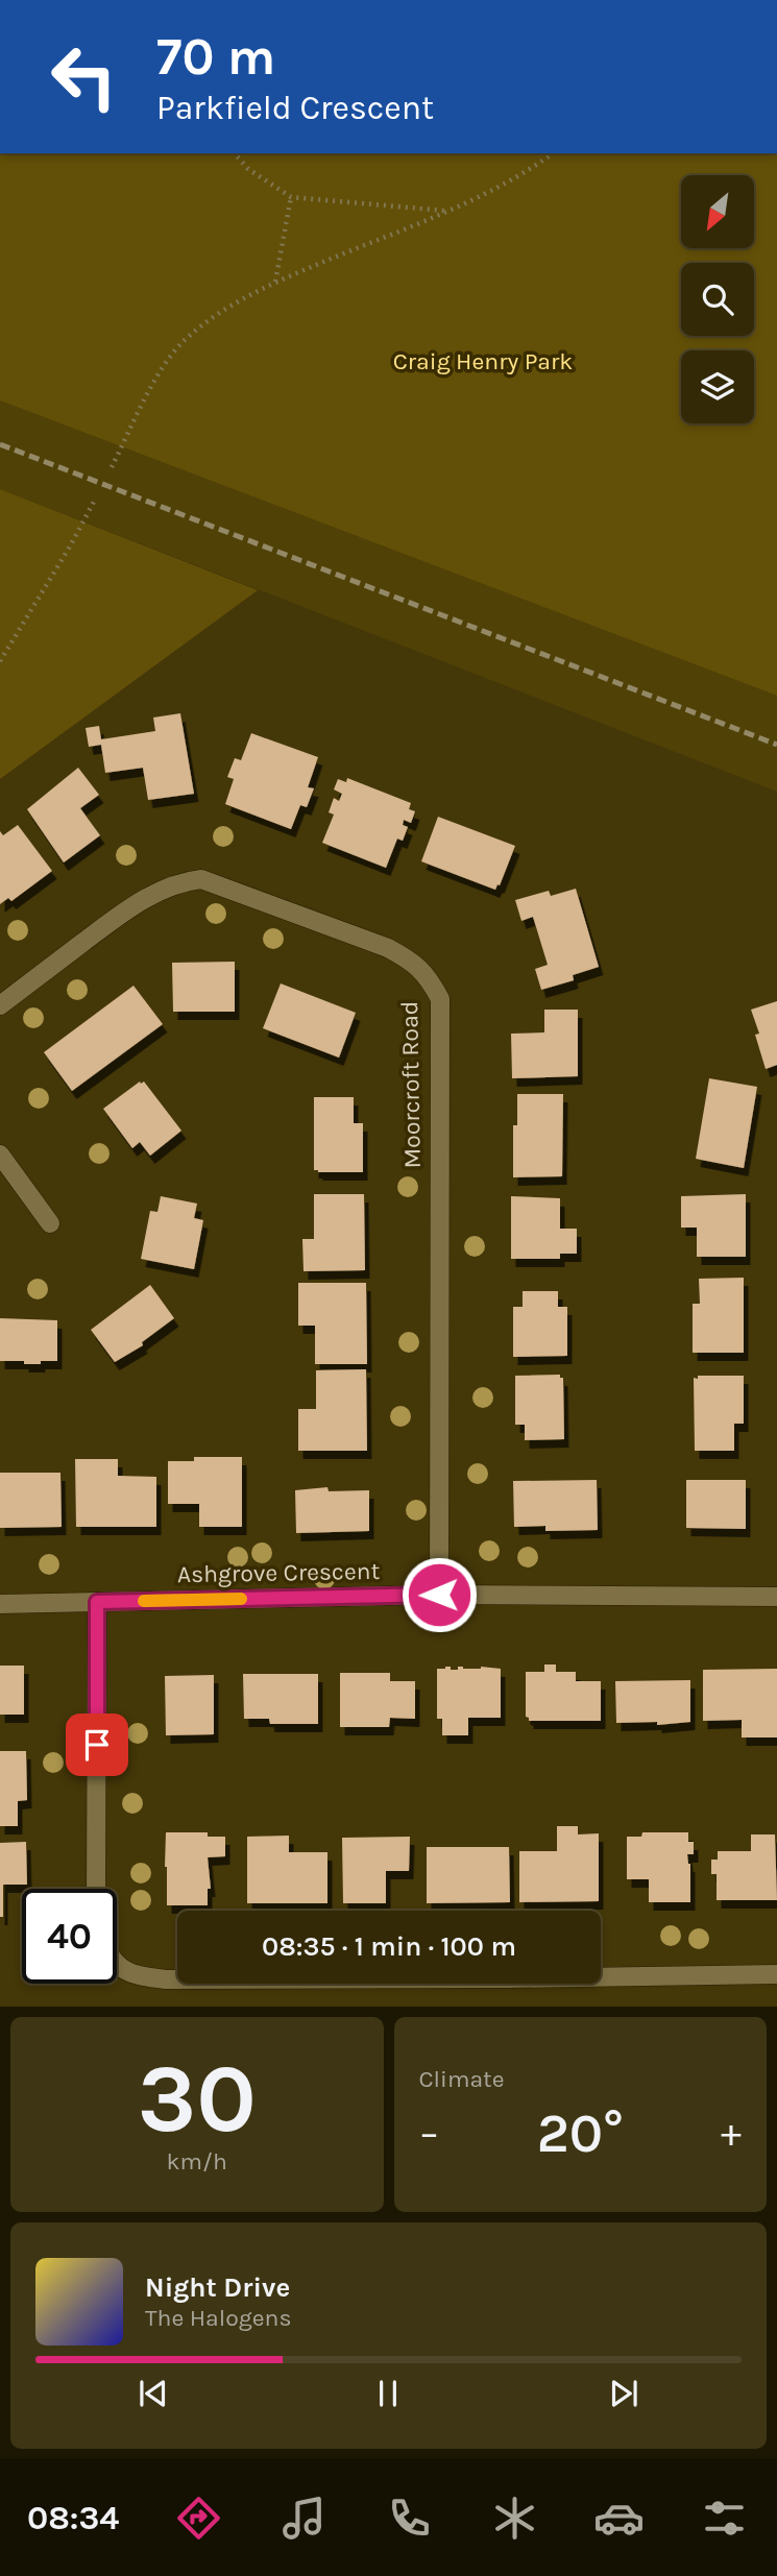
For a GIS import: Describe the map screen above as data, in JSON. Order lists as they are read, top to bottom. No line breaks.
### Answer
{"streets":{"street":["Moorcroft Road","Ashgrove Crescent"]},"crossings":[["Moorcroft Road","Ashgrove Crescent"]],"parks":["Craig Henry Park"],"north":"bottom left","page":{"turn":["70 m","Parkfield Crescent"],"limit":"40","trip":"08:35 · 1 min · 100 m","tile":[["30","km/h"],"Climate"],"heat":["−","20°","+"],"song":["Night Drive","The Halogens"],"tabs":"08:34"}}
